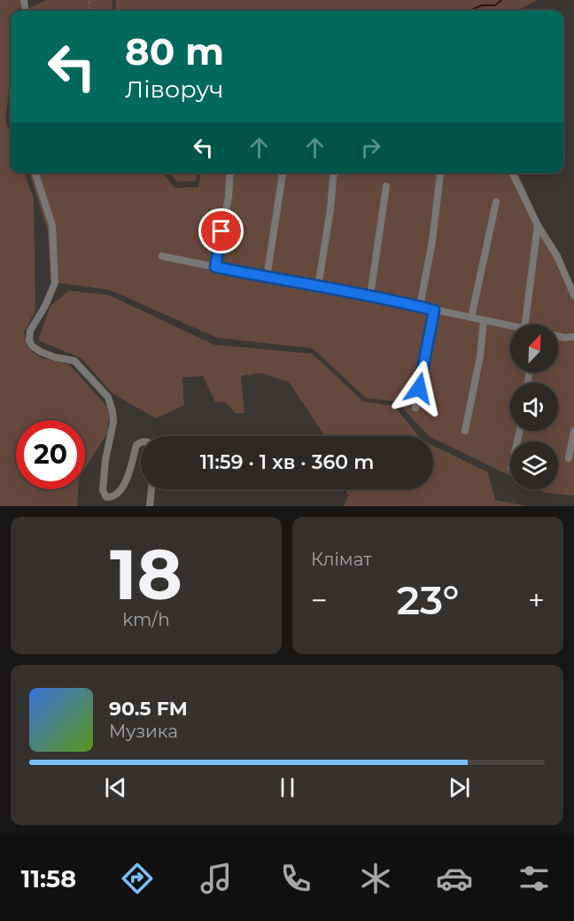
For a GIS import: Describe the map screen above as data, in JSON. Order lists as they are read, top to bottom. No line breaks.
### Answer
{"north":"top right","page":{"turn":["80 m","Ліворуч"],"limit":"20","trip":"11:59 · 1 хв · 360 m","tile":[["18","km/h"],"Клімат"],"heat":["−","23°","+"],"song":["90.5 FM","Музика"],"tabs":"11:58"}}
